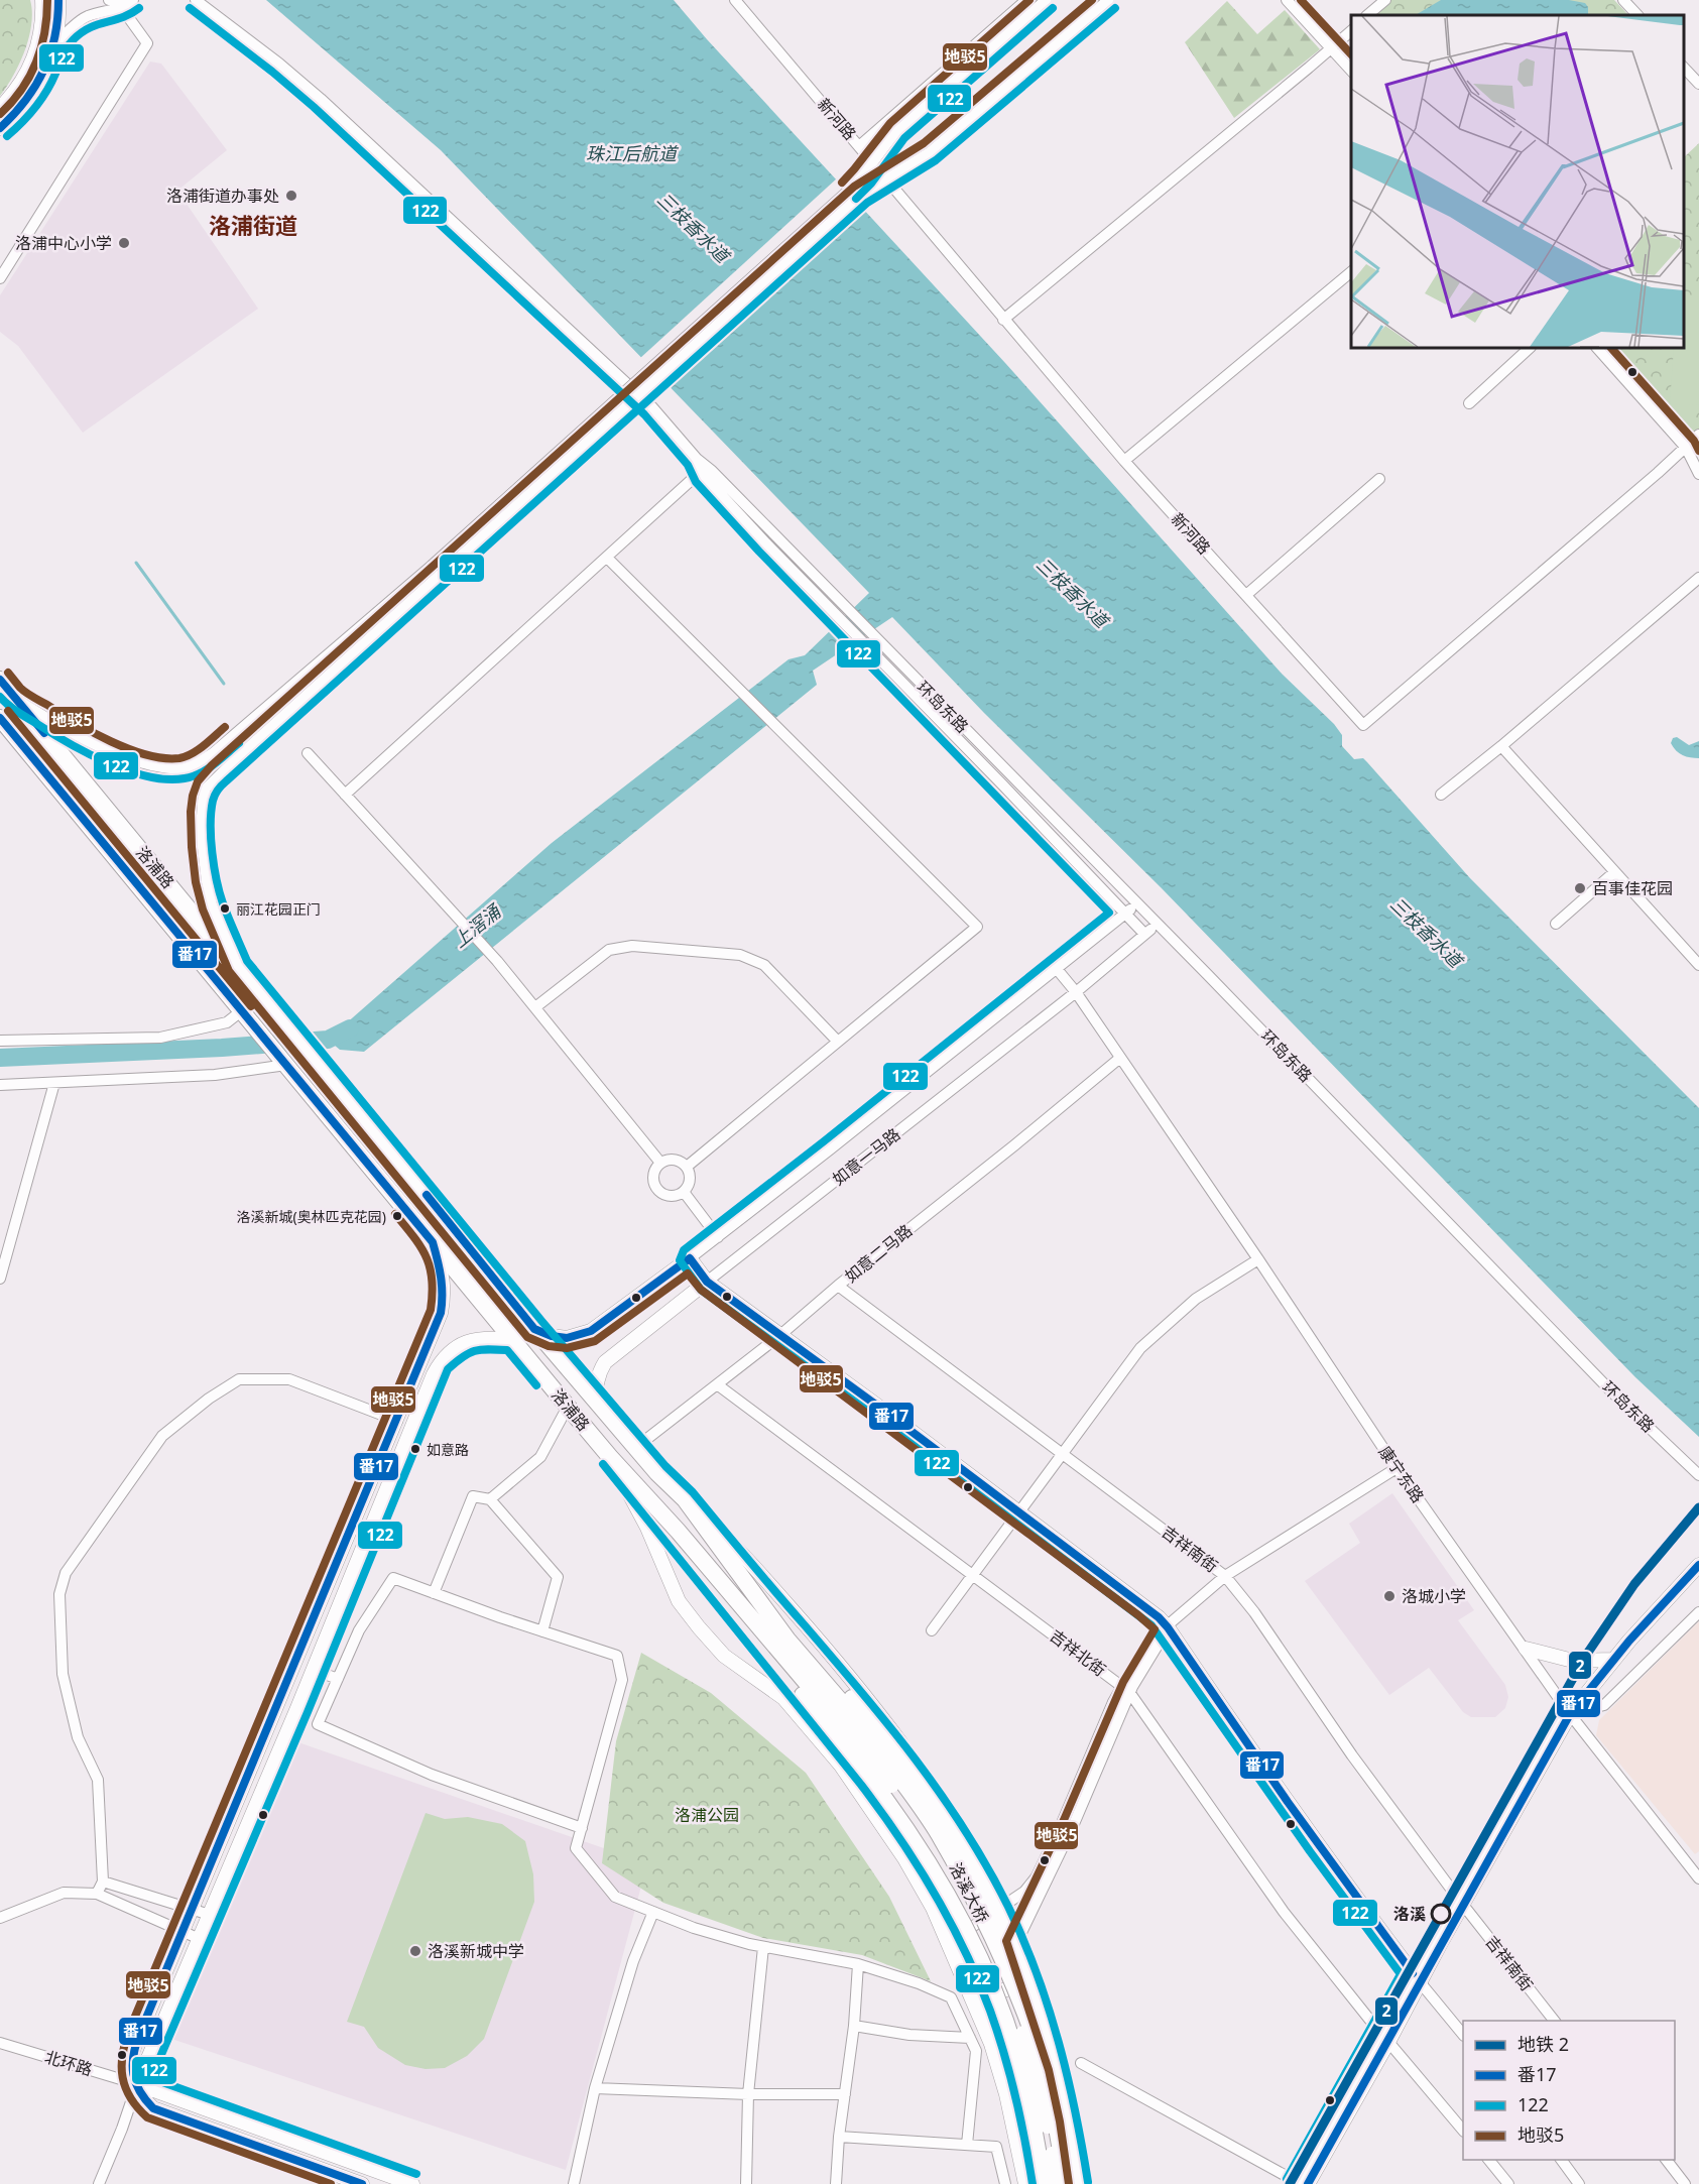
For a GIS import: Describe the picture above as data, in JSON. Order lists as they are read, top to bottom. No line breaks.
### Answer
{"streets":{"highway":["洛浦路","洛溪大桥"],"main road":["如意一马路","北环路"],"street":["新河路","环岛东路","如意二马路","康宁东路","吉祥南街","吉祥北街"]},"crossings":[["环岛东路","如意一马路"],["洛浦路","如意一马路"],["洛浦路","如意二马路"],["如意一马路","康宁东路"],["如意二马路","康宁东路"],["如意二马路","吉祥南街"],["如意二马路","吉祥北街"]],"districts":["洛浦街道"],"water":["珠江后航道","三枝香水道","上滘涌"],"parks":["洛浦公园"],"places":["洛浦街道办事处","洛浦中心小学","百事佳花园","丽江花园正门","洛溪新城(奥林匹克花园)","如意路","洛城小学","洛溪","洛溪新城中学"],"lines":["transit line 番17","transit line 地驳5","transit line 122","metro line 2"],"legend":["地铁 2","番17","122","地驳5"]}
